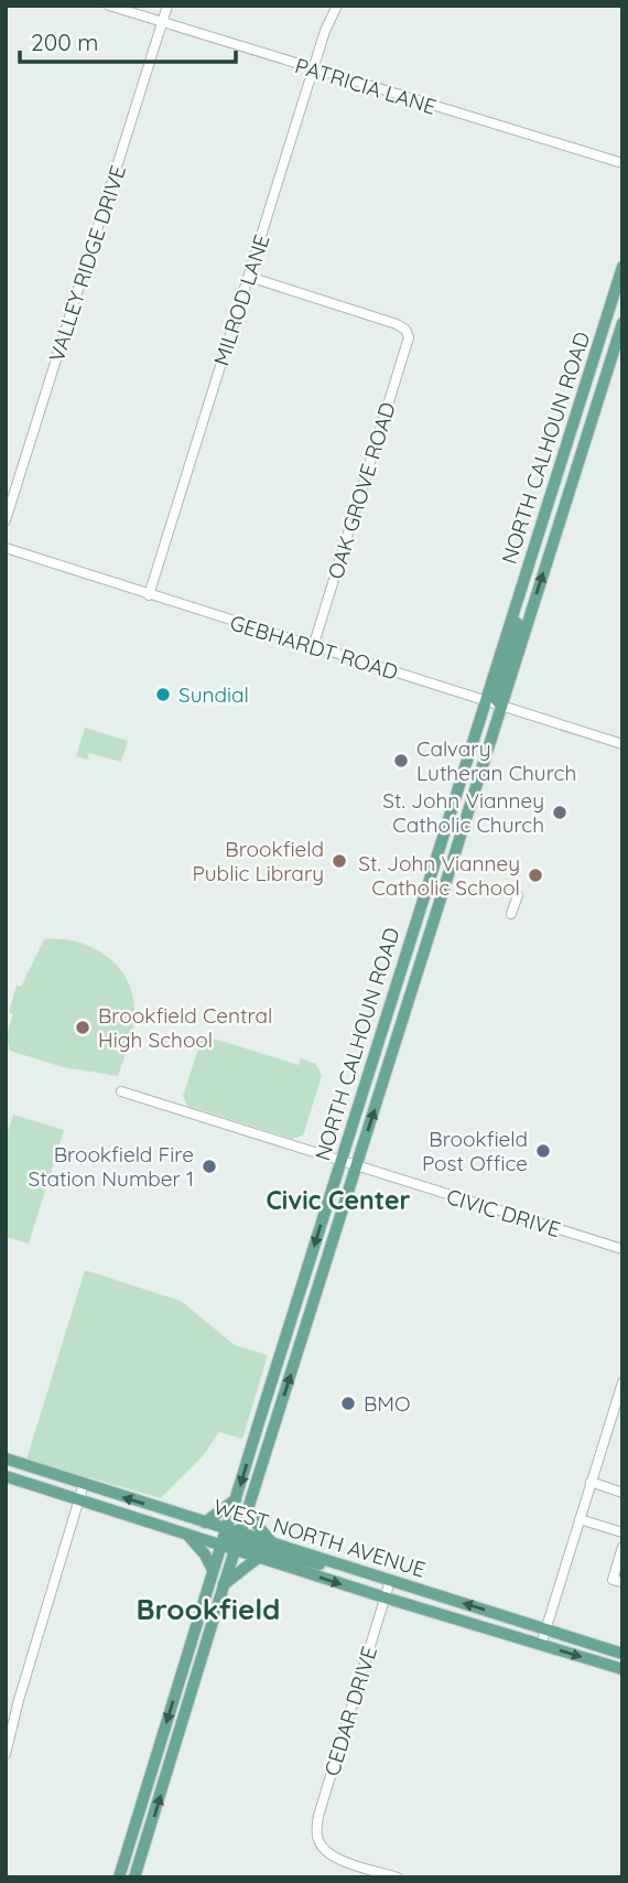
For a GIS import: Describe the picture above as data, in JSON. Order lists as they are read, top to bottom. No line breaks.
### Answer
{"streets":{"main road":["NORTH CALHOUN ROAD","WEST NORTH AVENUE"],"street":["PATRICIA LANE","VALLEY RIDGE DRIVE","MILROD LANE","OAK GROVE ROAD","GEBHARDT ROAD","CIVIC DRIVE","CEDAR DRIVE"]},"crossings":[["PATRICIA LANE","VALLEY RIDGE DRIVE"],["PATRICIA LANE","MILROD LANE"],["MILROD LANE","OAK GROVE ROAD"],["MILROD LANE","GEBHARDT ROAD"],["NORTH CALHOUN ROAD","GEBHARDT ROAD"],["NORTH CALHOUN ROAD","CIVIC DRIVE"],["NORTH CALHOUN ROAD","WEST NORTH AVENUE"],["OAK GROVE ROAD","GEBHARDT ROAD"],["WEST NORTH AVENUE","CEDAR DRIVE"]],"districts":["Civic Center","Brookfield"],"places":["Sundial","Calvary Lutheran Church","St. John Vianney Catholic Church","Brookfield Public Library","St. John Vianney Catholic School","Brookfield Central High School","Brookfield Post Office","Brookfield Fire Station Number 1","BMO"],"scale_bar":"200 m"}
